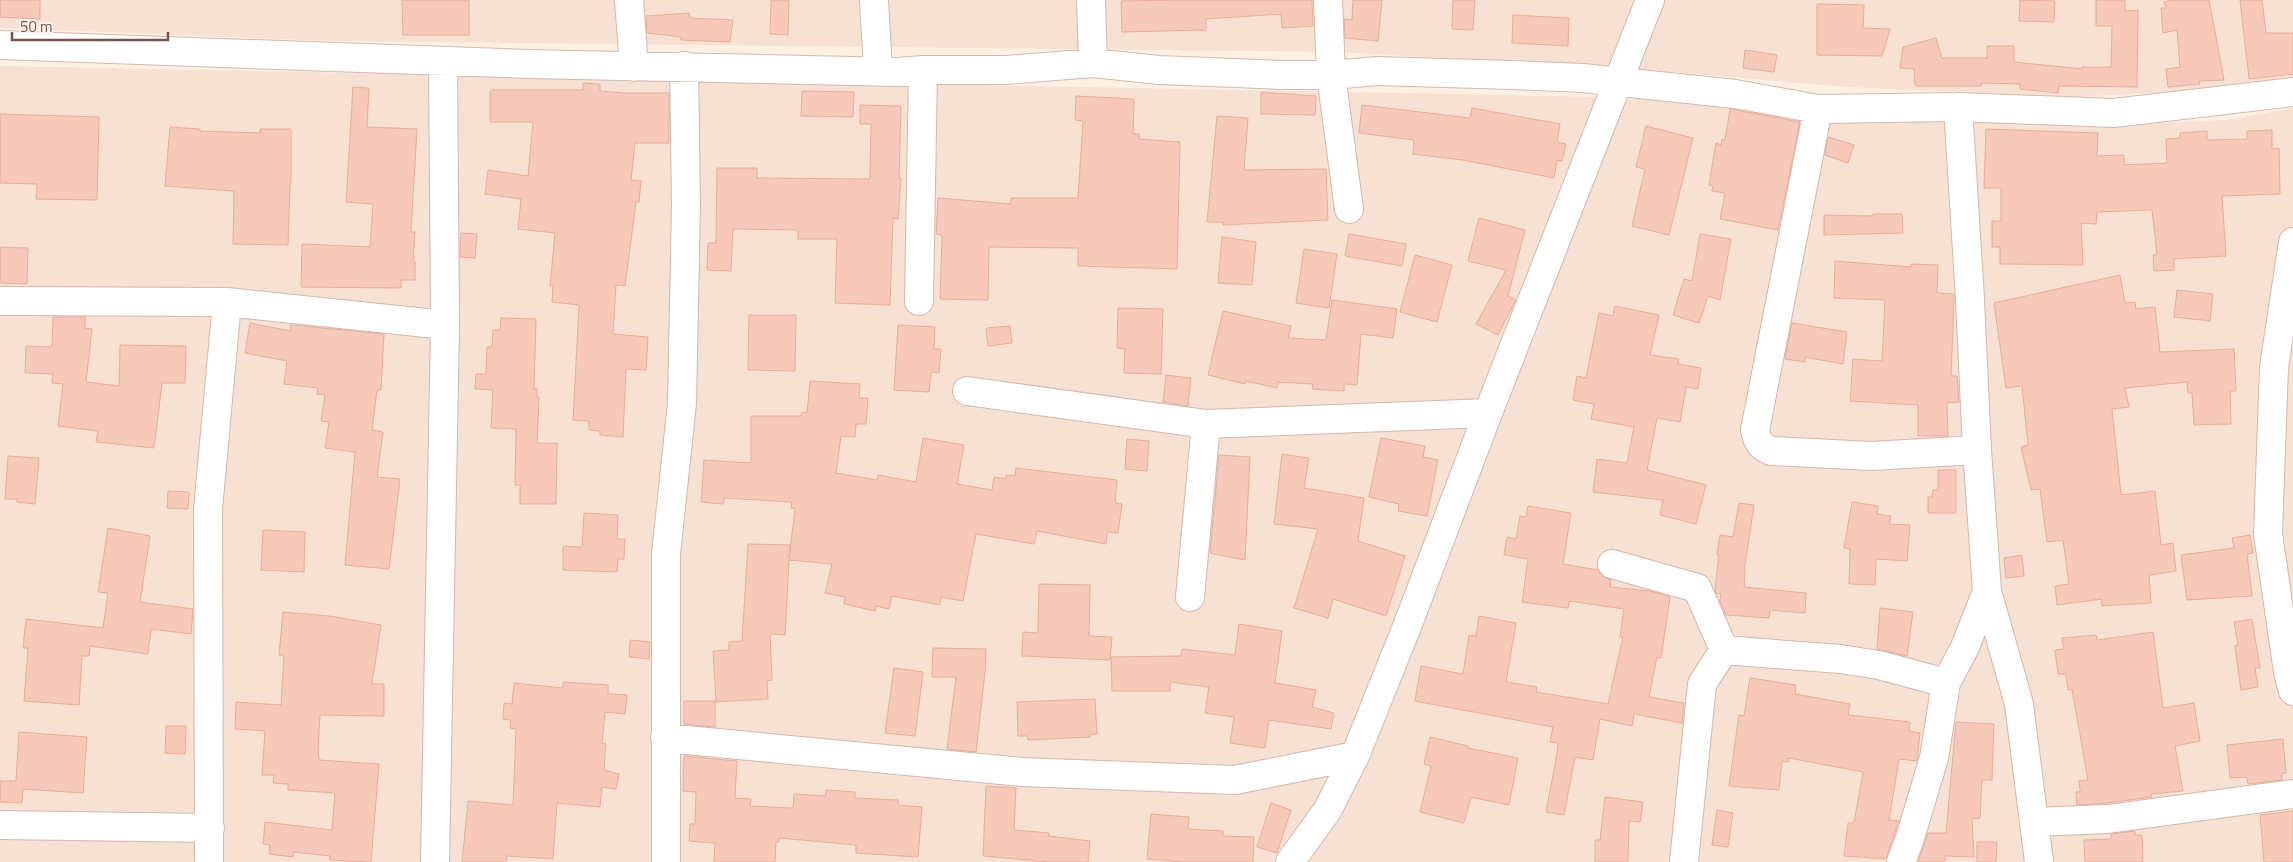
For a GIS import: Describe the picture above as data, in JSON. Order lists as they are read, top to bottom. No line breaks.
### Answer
{"scale_bar":"50 m"}
